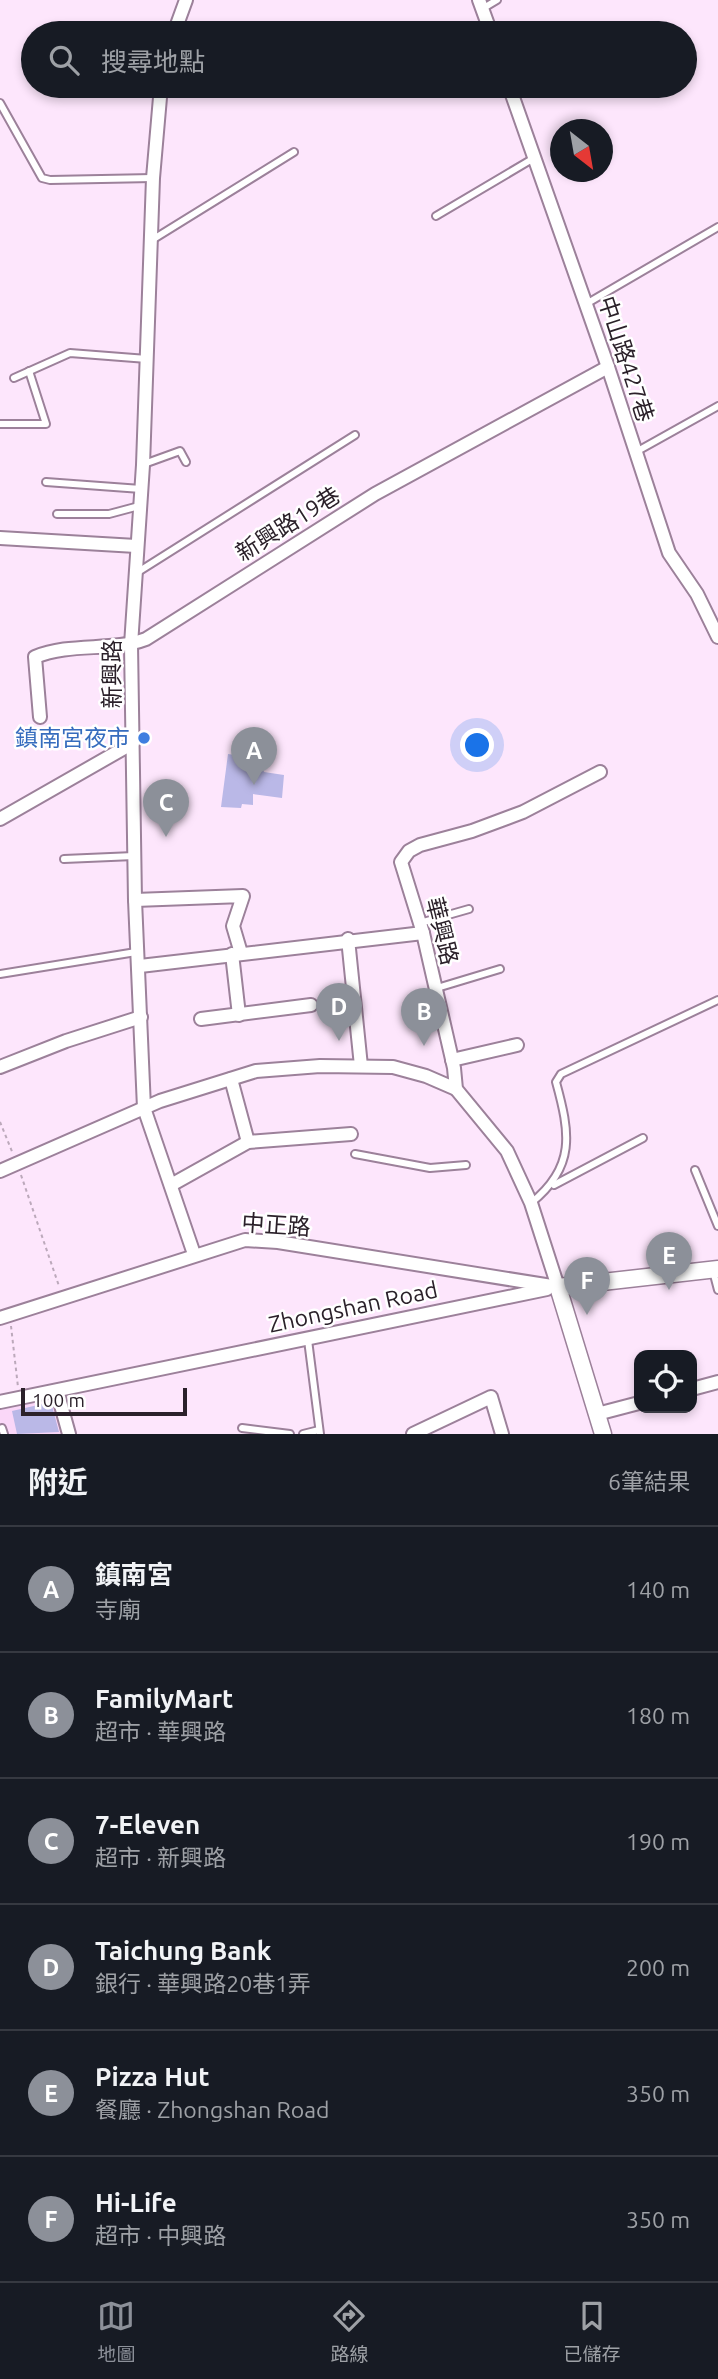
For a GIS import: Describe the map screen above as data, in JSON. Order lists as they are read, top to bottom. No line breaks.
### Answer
{"streets":{"street":["中山路427巷","新興路19巷","新興路","華興路","中正路","Zhongshan Road"]},"crossings":[["中山路427巷","新興路19巷"],["新興路19巷","新興路"],["新興路","中正路"],["中正路","Zhongshan Road"]],"places":["鎮南宮夜市"],"scale_bar":"100 m","north":"bottom right","page":{"search":"搜尋地點","pins":["A","C","D","B","E","F"],"scale":"100 m","heading":["附近","6筆結果"],"list":[{"mark":"A","name":"鎮南宮","note":"寺廟","value":"140 m"},{"mark":"B","name":"FamilyMart","note":"超市 · 華興路","value":"180 m"},{"mark":"C","name":"7-Eleven","note":"超市 · 新興路","value":"190 m"},{"mark":"D","name":"Taichung Bank","note":"銀行 · 華興路20巷1弄","value":"200 m"},{"mark":"E","name":"Pizza Hut","note":"餐廳 · Zhongshan Road","value":"350 m"},{"mark":"F","name":"Hi-Life","note":"超市 · 中興路","value":"350 m"}],"nav":["地圖","路線","已儲存"]}}
